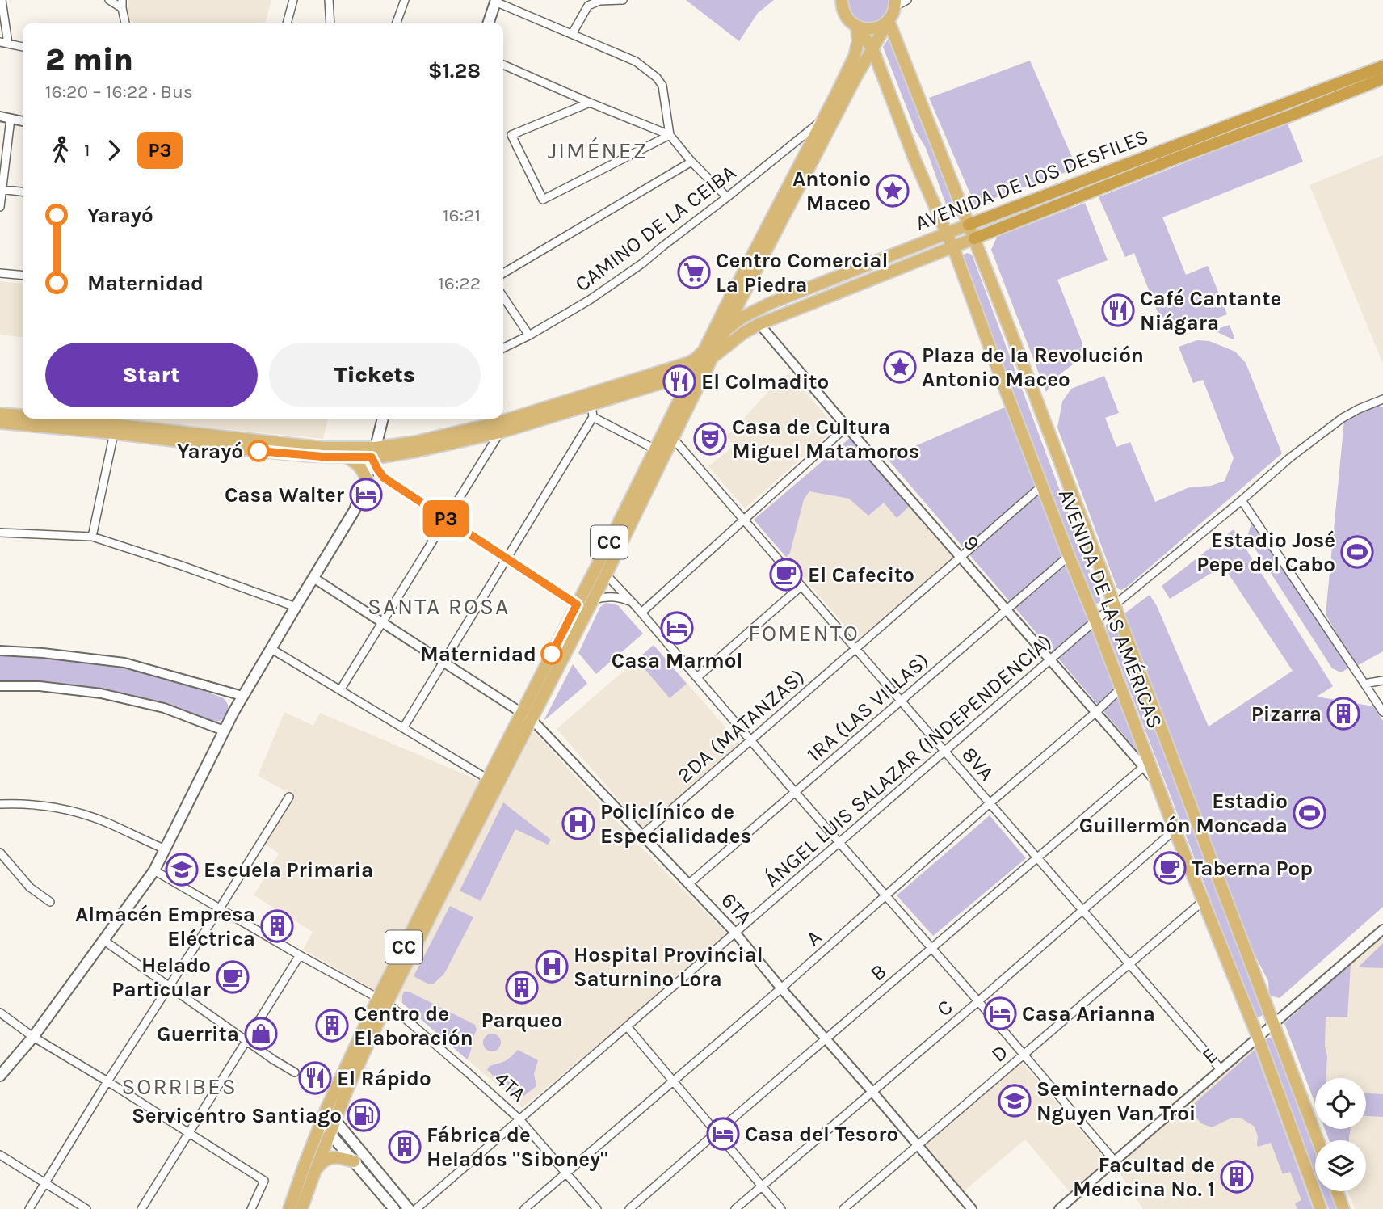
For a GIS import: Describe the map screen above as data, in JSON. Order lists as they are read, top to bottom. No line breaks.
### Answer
{"streets":{"highway":["AVENIDA DE LOS DESFILES"],"main road":["CC","AVENIDA DE LAS AMÉRICAS"],"street":["CAMINO DE LA CEIBA","9","1RA (LAS VILLAS)","2DA (MATANZAS)","ÁNGEL LUIS SALAZAR (INDEPENDENCIA)","8VA","6TA","A","B","C","D","E","4TA"]},"crossings":[["AVENIDA DE LOS DESFILES","CC"],["AVENIDA DE LOS DESFILES","9"],["AVENIDA DE LOS DESFILES","AVENIDA DE LAS AMÉRICAS"],["CAMINO DE LA CEIBA","CC"],["CC","AVENIDA DE LAS AMÉRICAS"],["CC","8VA"],["CC","6TA"],["CC","4TA"],["9","AVENIDA DE LAS AMÉRICAS"],["9","1RA (LAS VILLAS)"],["9","2DA (MATANZAS)"],["9","ÁNGEL LUIS SALAZAR (INDEPENDENCIA)"],["9","A"],["9","B"],["AVENIDA DE LAS AMÉRICAS","1RA (LAS VILLAS)"],["AVENIDA DE LAS AMÉRICAS","2DA (MATANZAS)"],["AVENIDA DE LAS AMÉRICAS","ÁNGEL LUIS SALAZAR (INDEPENDENCIA)"],["AVENIDA DE LAS AMÉRICAS","A"],["AVENIDA DE LAS AMÉRICAS","B"],["AVENIDA DE LAS AMÉRICAS","C"],["AVENIDA DE LAS AMÉRICAS","D"],["AVENIDA DE LAS AMÉRICAS","E"],["1RA (LAS VILLAS)","8VA"],["1RA (LAS VILLAS)","6TA"],["2DA (MATANZAS)","8VA"],["2DA (MATANZAS)","6TA"],["ÁNGEL LUIS SALAZAR (INDEPENDENCIA)","8VA"],["ÁNGEL LUIS SALAZAR (INDEPENDENCIA)","6TA"],["ÁNGEL LUIS SALAZAR (INDEPENDENCIA)","4TA"],["8VA","A"],["8VA","B"],["8VA","C"],["8VA","D"],["8VA","E"],["6TA","A"],["6TA","B"],["6TA","C"],["6TA","D"],["A","4TA"]],"districts":["JIMÉNEZ","SANTA ROSA","FOMENTO","SORRIBES"],"places":{"place":["Antonio Maceo","Plaza de la Revolución Antonio Maceo"],"supermarket":["Centro Comercial La Piedra"],"restaurant":["Café Cantante Niágara","El Colmadito","El Rápido"],"theatre":["Casa de Cultura Miguel Matamoros"],"other":["Yarayó","Maternidad"],"hotel":["Casa Walter","Casa Marmol","Casa Arianna","Casa del Tesoro"],"sports":["Estadio José Pepe del Cabo","Estadio Guillermón Moncada"],"cafe":["El Cafecito","Taberna Pop","Helado Particular"],"building":["Pizarra","Almacén Empresa Eléctrica","Parqueo","Centro de Elaboración","Fábrica de Helados \"Siboney\"","Facultad de Medicina No. 1"],"hospital":["Policlínico de Especialidades","Hospital Provincial Saturnino Lora"],"school or university":["Escuela Primaria","Seminternado Nguyen Van Troi"],"shop":["Guerrita"],"fuel station":["Servicentro Santiago"]},"lines":["bus line P3"],"page":{"on_map":"P3","heading":["2 min","16:20 – 16:22 · Bus","$1.28"],"legs":["1","P3"],"list":[{"name":"Yarayó","value":"16:21"},{"name":"Maternidad","value":"16:22"}],"buttons":["Start","Tickets"]}}
